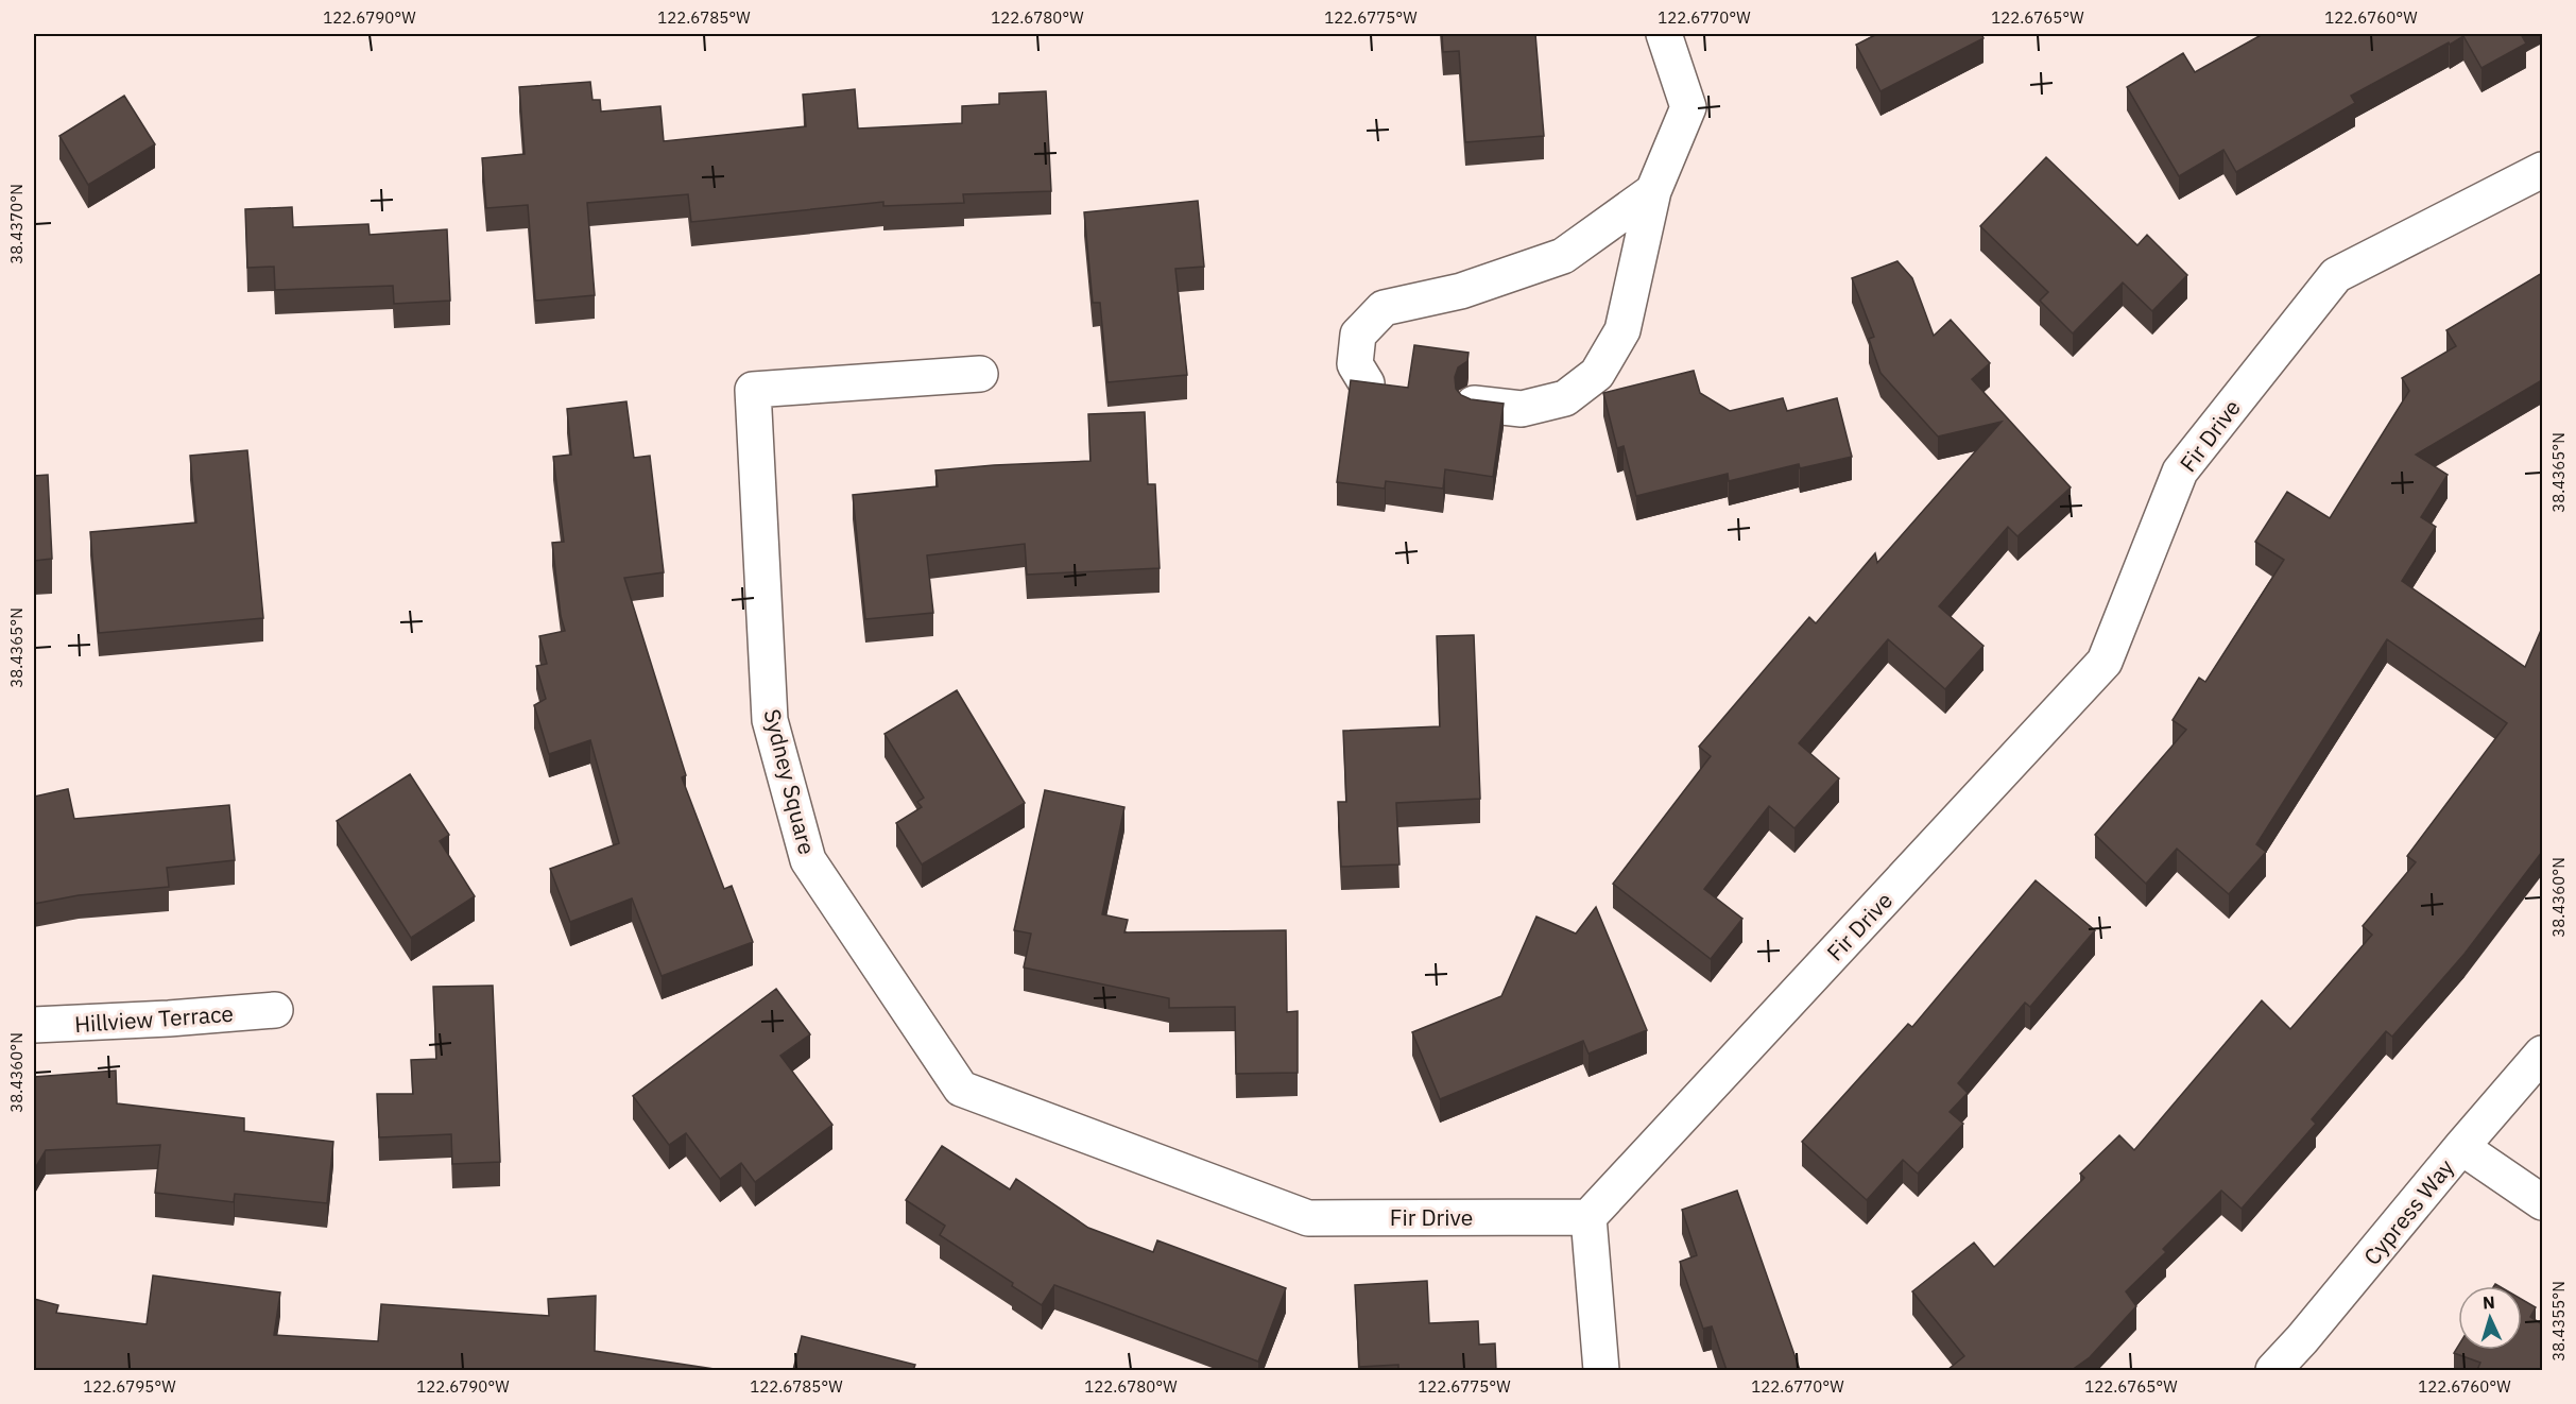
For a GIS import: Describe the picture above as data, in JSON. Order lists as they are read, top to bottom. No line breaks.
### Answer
{"streets":{"street":["Fir Drive","Sydney Square","Hillview Terrace","Cypress Way"]},"crossings":[["Fir Drive","Sydney Square"]],"north":"top","coordinates":["122.6790°W","122.6785°W","122.6780°W","122.6775°W","122.6770°W","122.6765°W","122.6760°W","38.4370°N","38.4365°N","38.4360°N","38.4355°N","122.6795°W"]}
